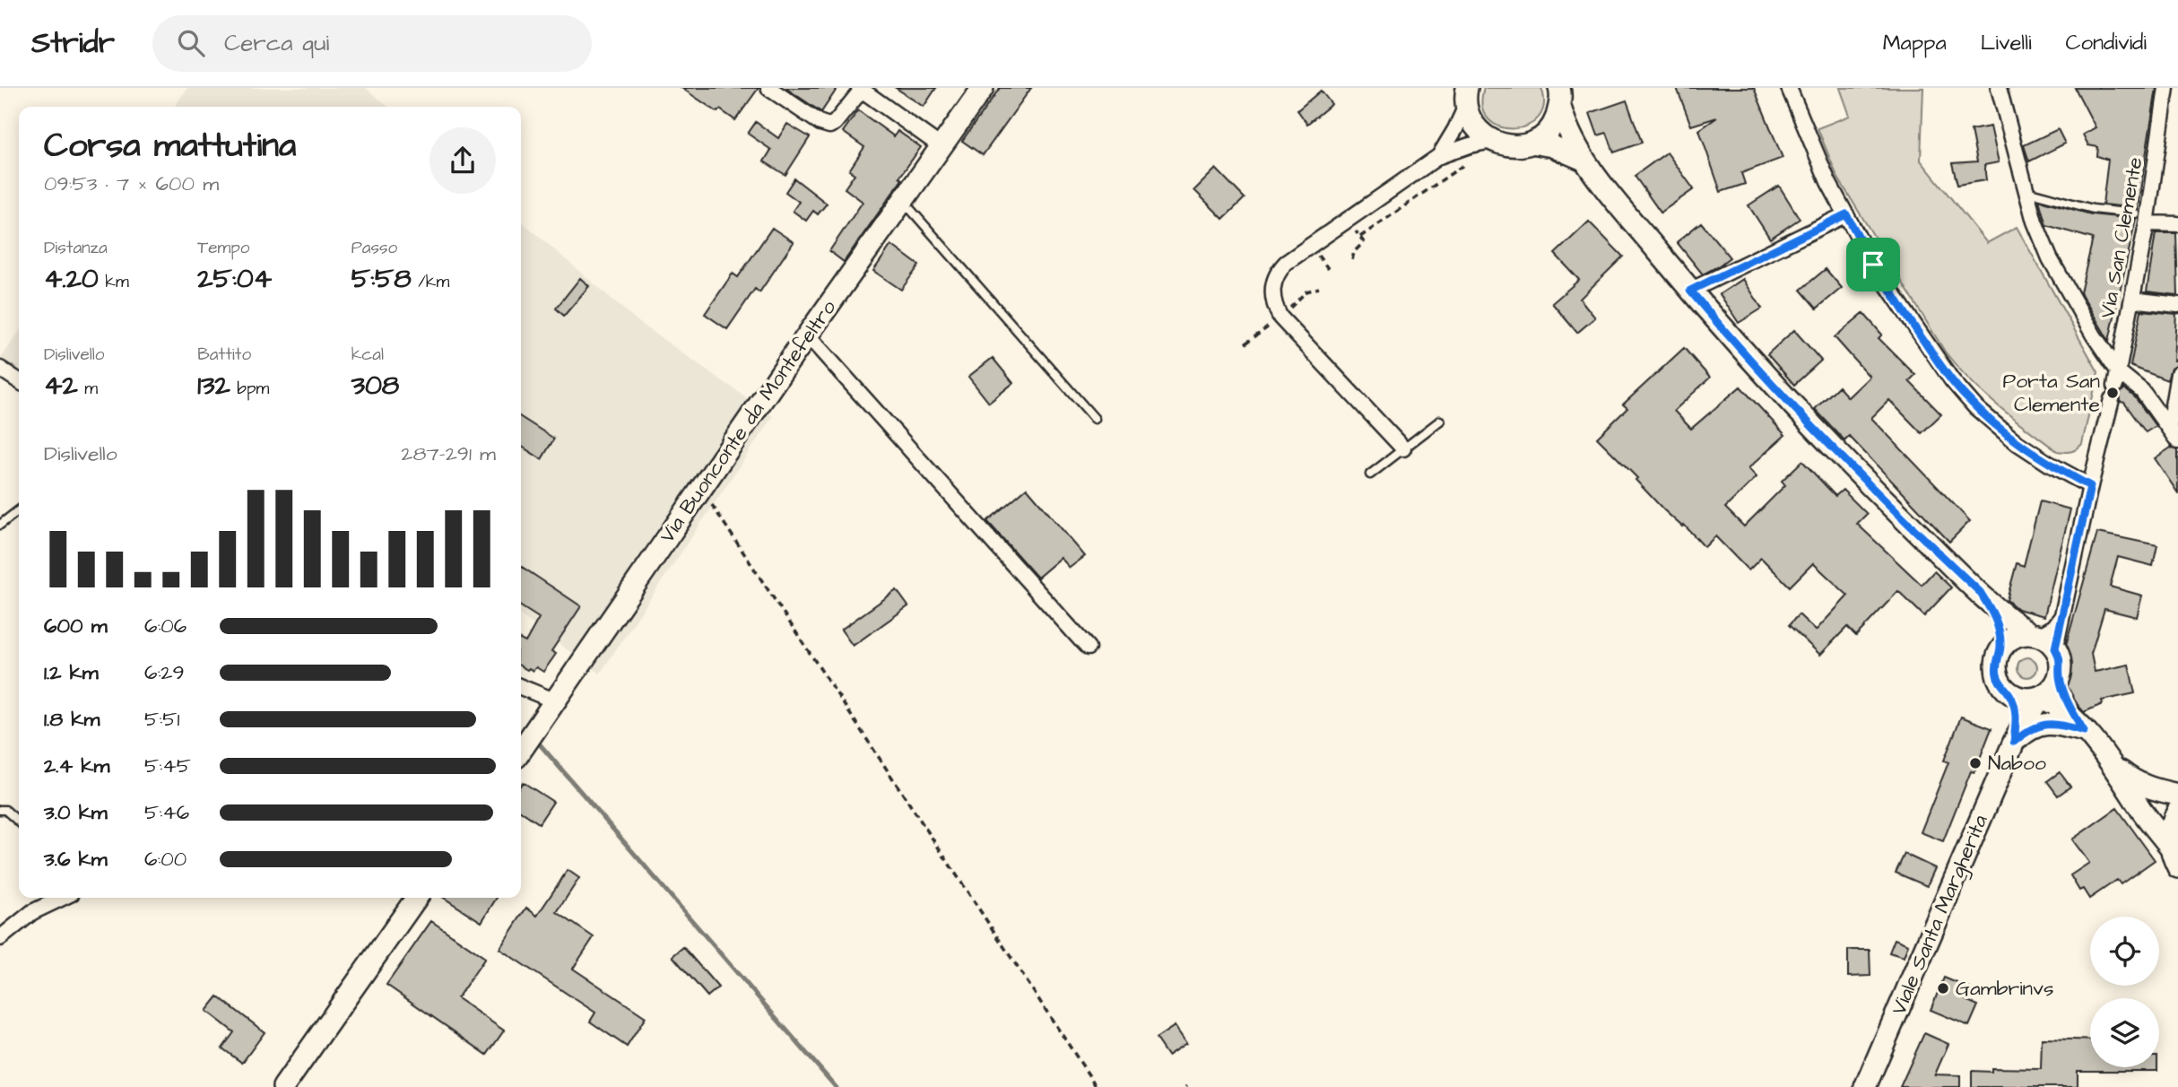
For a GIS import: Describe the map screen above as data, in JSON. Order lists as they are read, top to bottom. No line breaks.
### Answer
{"streets":{"main road":["Via Buonconte da Montefeltro","Viale Santa Margherita"],"street":["Via San Clemente"]},"places":["Porta San Clemente","Naboo","Gambrinvs"],"page":{"header":"Stridr","search":"Cerca qui","nav":["Mappa","Livelli","Condividi"],"heading":["Corsa mattutina","09:53 · 7 × 600 m"],"stats":[["Distanza","4.20 km"],["Tempo","25:04"],["Passo","5:58 /km"],["Dislivello","42 m"],["Battito","132 bpm"],["kcal","308"]],"chart":["Dislivello","287–291 m"],"list":[{"name":"600 m","note":"6:06"},{"name":"1.2 km","note":"6:29"},{"name":"1.8 km","note":"5:51"},{"name":"2.4 km","note":"5:45"},{"name":"3.0 km","note":"5:46"},{"name":"3.6 km","note":"6:00"}]}}
